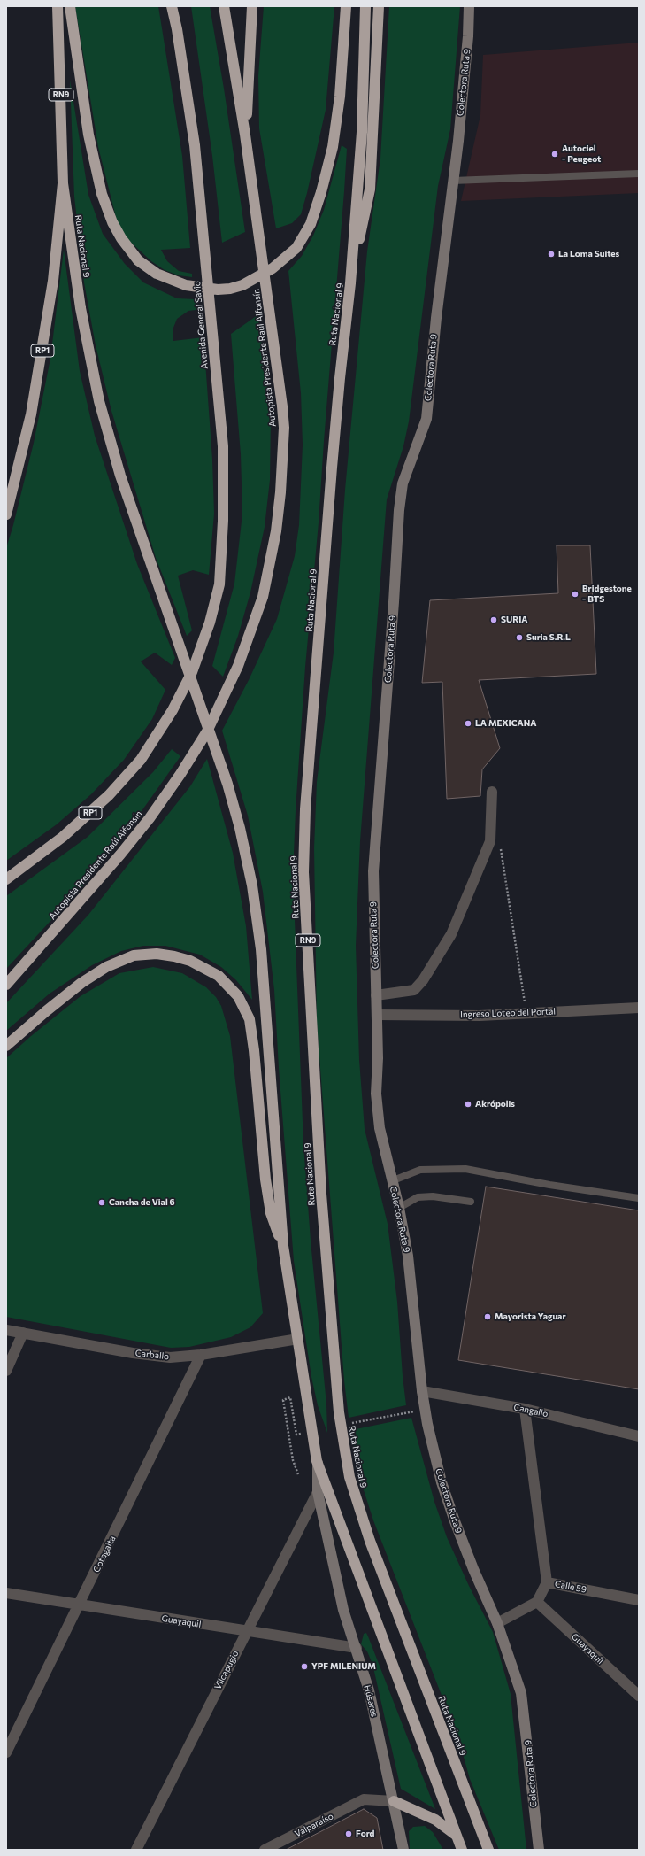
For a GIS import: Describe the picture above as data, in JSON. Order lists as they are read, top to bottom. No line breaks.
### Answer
{"streets":{"highway":["RN9","Ruta Nacional 9","Avenida General Savio","RP1","Autopista Presidente Raúl Alfonsín"],"street":["Colectora Ruta 9","Ingreso Loteo del Portal","Carballo","Cangallo","Cotagaita","Calle 59","Guayaquil","Vilcapugio","Húsares","Valparaíso"]},"crossings":[["Colectora Ruta 9","Ingreso Loteo del Portal"],["Colectora Ruta 9","Cangallo"],["RN9","Ruta Nacional 9"],["RN9","RP1"],["Ruta Nacional 9","RP1"],["Ruta Nacional 9","Carballo"],["Ruta Nacional 9","Húsares"],["Carballo","Cotagaita"],["Cotagaita","Guayaquil"],["Calle 59","Guayaquil"],["Guayaquil","Vilcapugio"],["Guayaquil","Húsares"],["Vilcapugio","Húsares"],["Húsares","Valparaíso"]],"places":["Autociel - Peugeot","La Loma Suites","Bridgestone - BTS","SURIA","Suria S.R.L","LA MEXICANA","Akrópolis","Cancha de Vial 6","Mayorista Yaguar","YPF MILENIUM","Ford"]}
